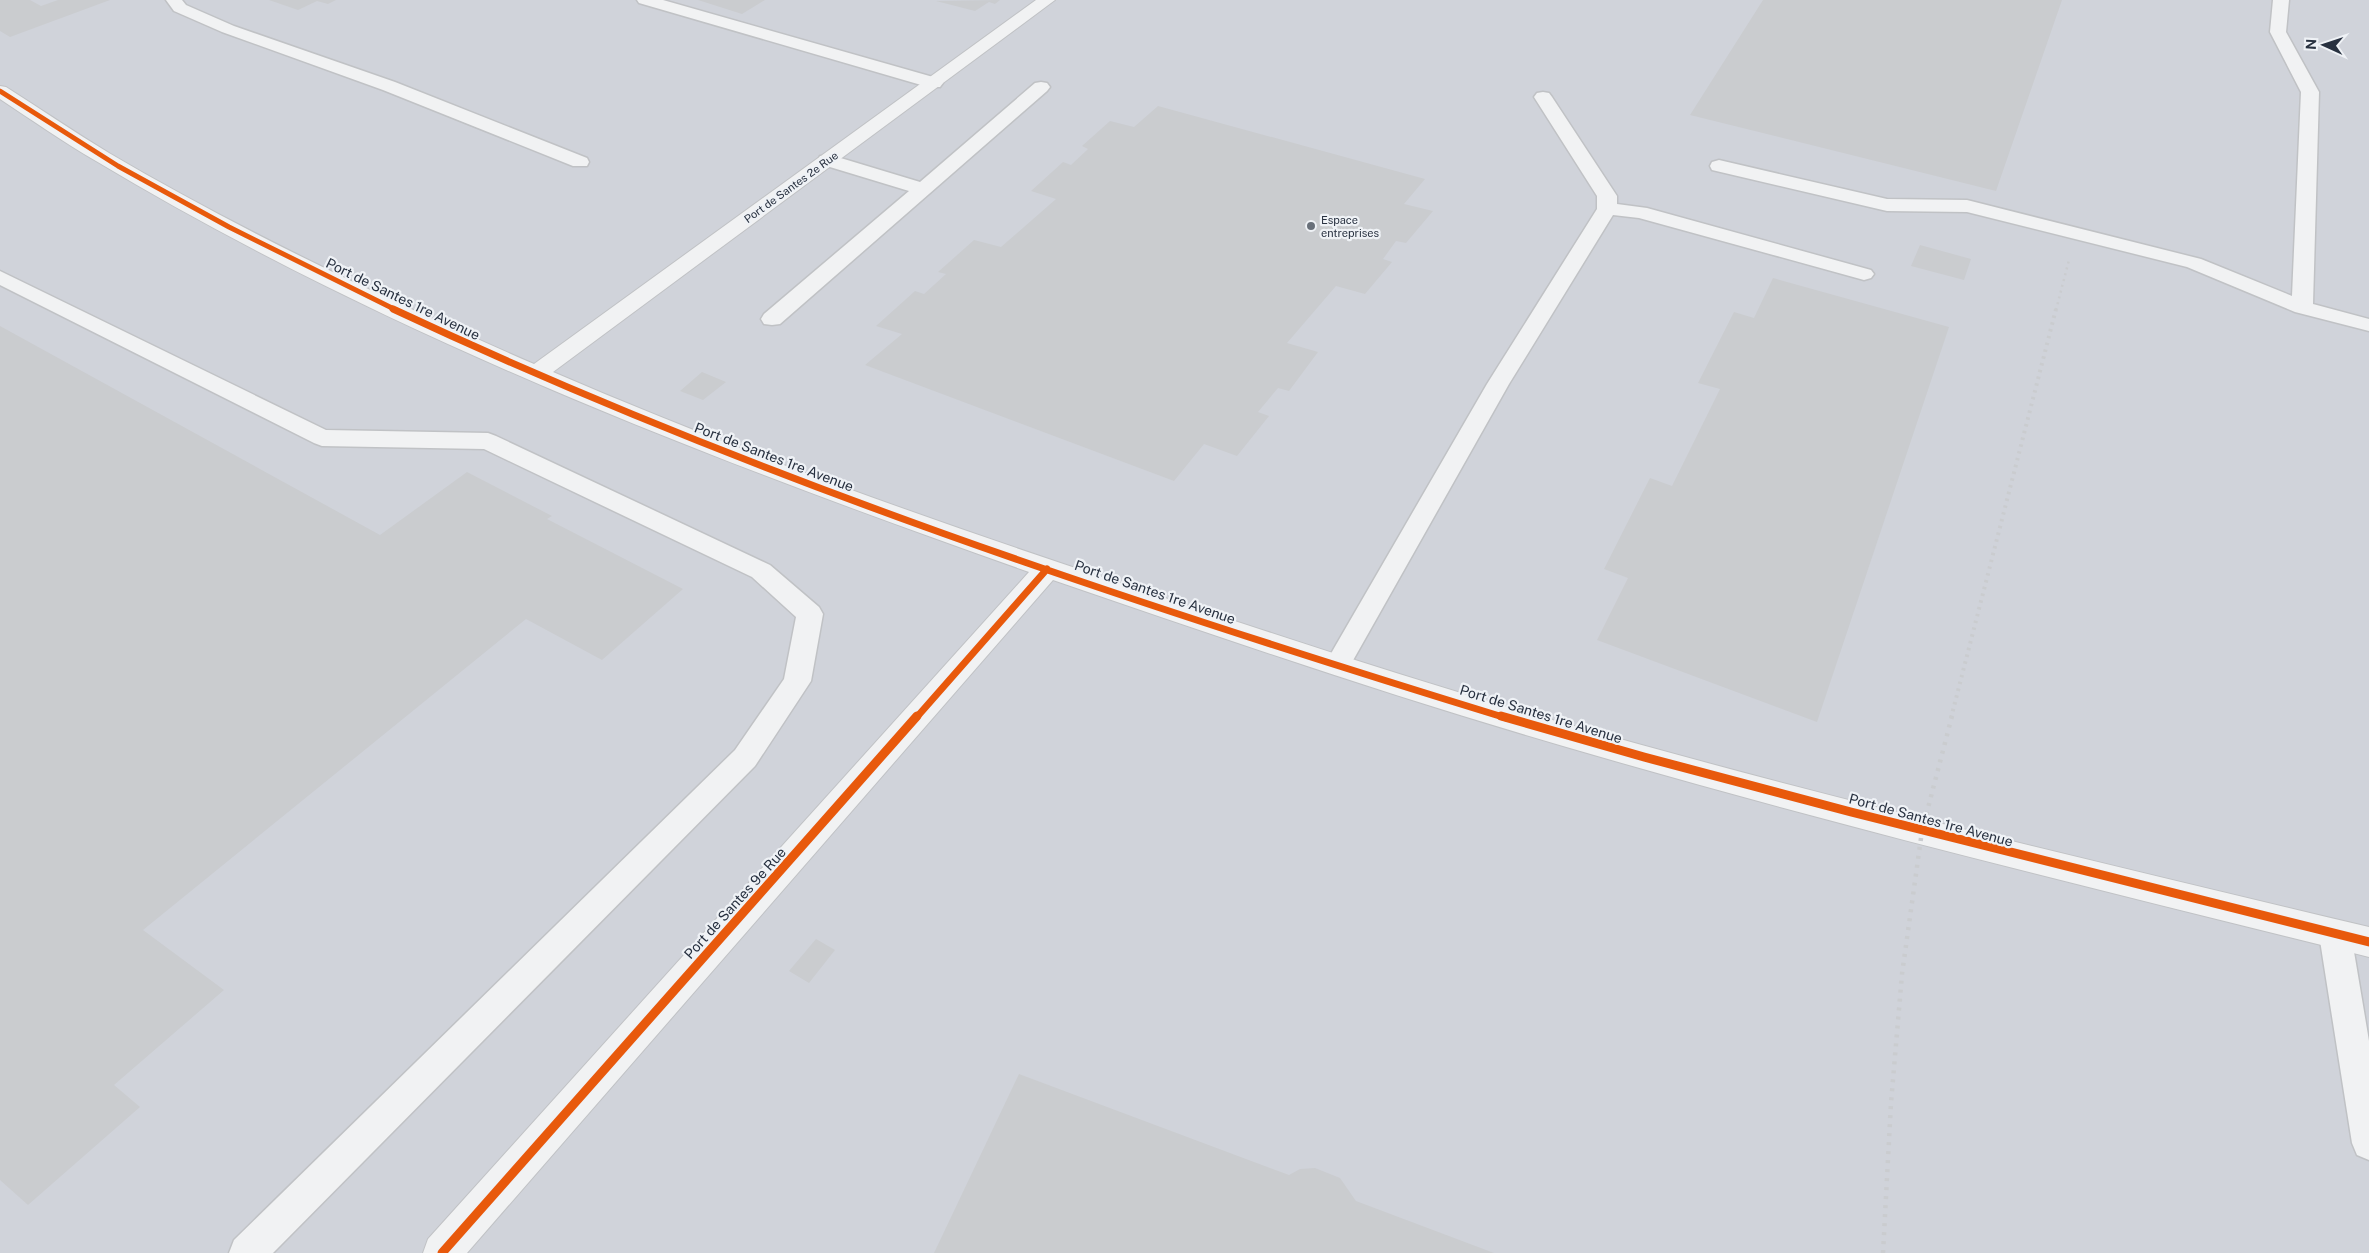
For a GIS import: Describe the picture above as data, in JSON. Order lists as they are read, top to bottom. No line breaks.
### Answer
{"streets":{"street":["Port de Santes 2e Rue","Port de Santes 1re Avenue","Port de Santes 9e Rue"]},"crossings":[["Port de Santes 2e Rue","Port de Santes 1re Avenue"],["Port de Santes 1re Avenue","Port de Santes 9e Rue"]],"places":["Espace entreprises"],"north":"left"}
